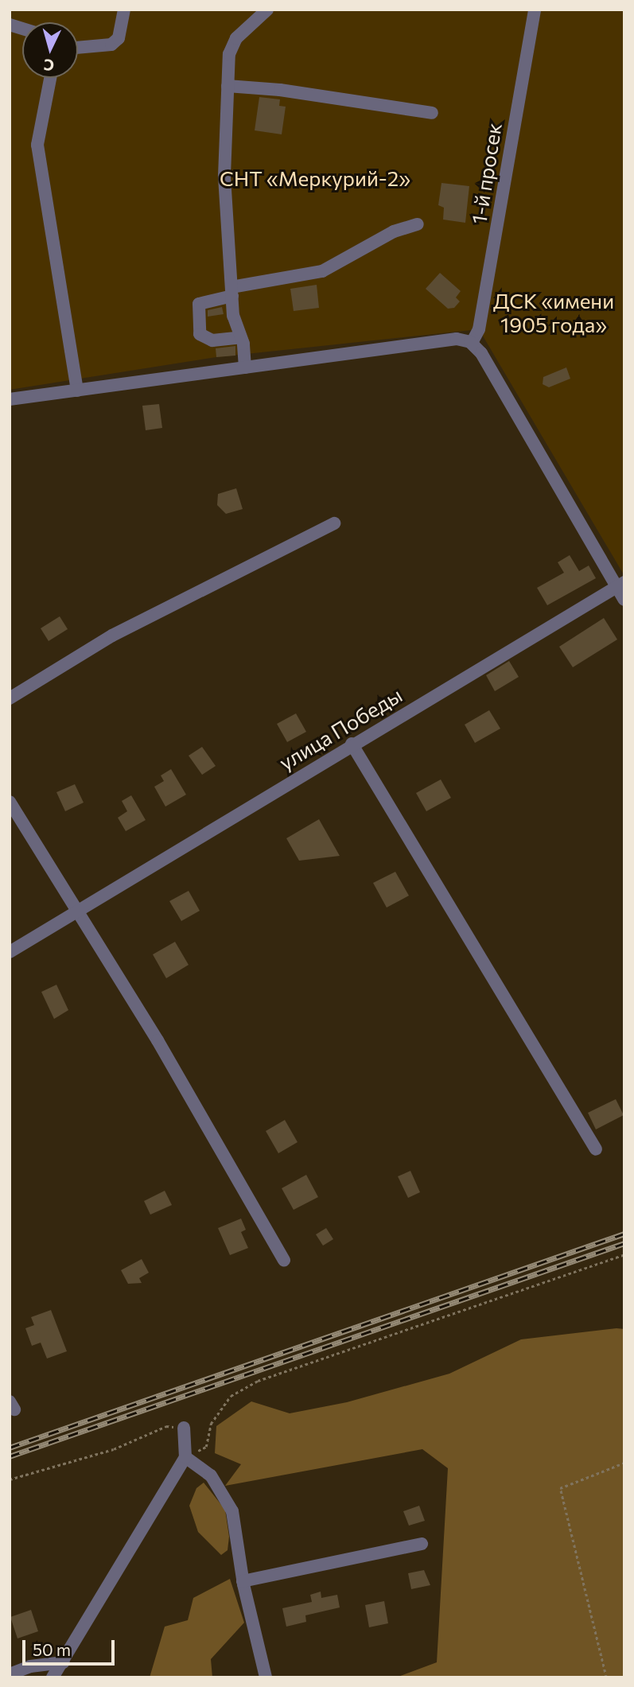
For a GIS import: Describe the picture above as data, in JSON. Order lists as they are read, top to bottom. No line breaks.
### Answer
{"streets":{"street":["1-й просек","улица Победы"]},"parks":["СНТ «Меркурий-2»","ДСК «имени 1905 года»"],"scale_bar":"50 m","north":"bottom"}
